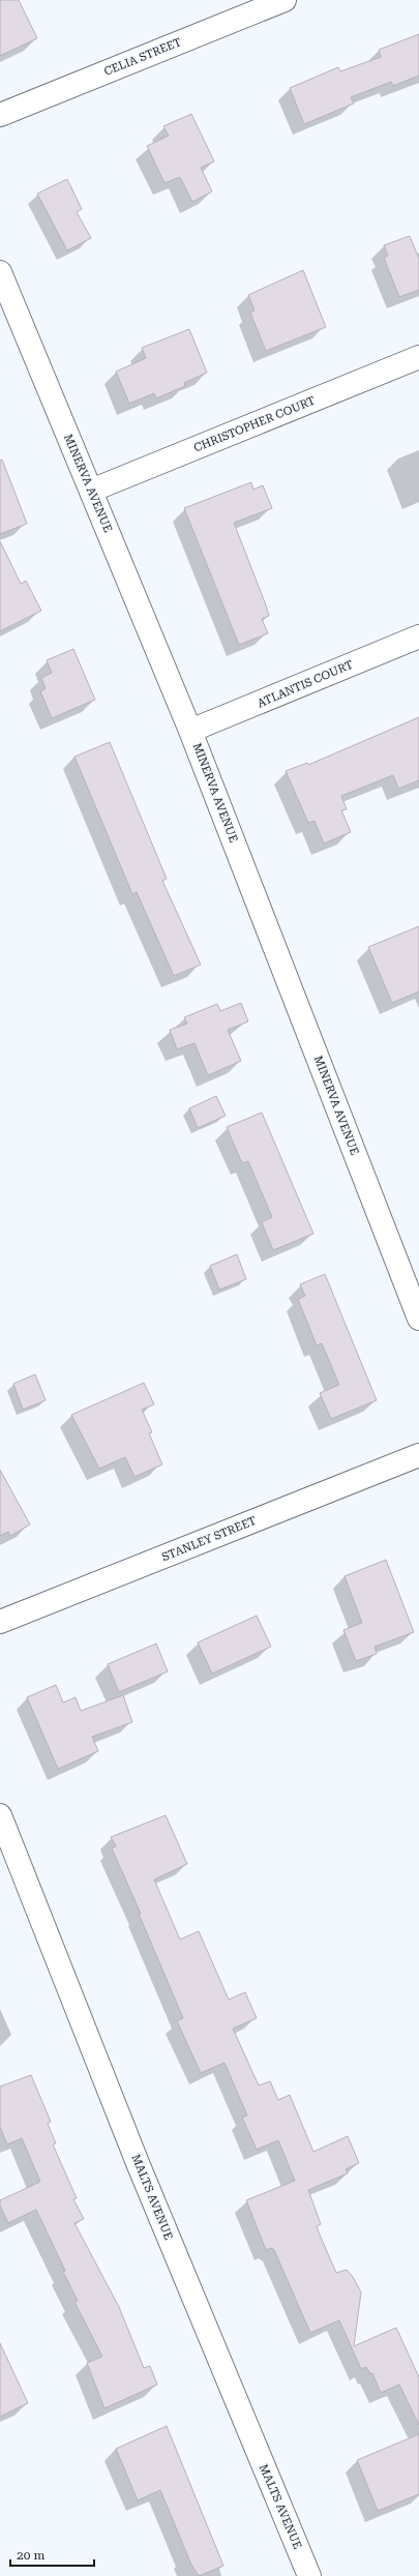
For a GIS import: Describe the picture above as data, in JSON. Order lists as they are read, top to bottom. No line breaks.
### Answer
{"streets":{"street":["CELIA STREET","CHRISTOPHER COURT","MINERVA AVENUE","ATLANTIS COURT","STANLEY STREET","MALTS AVENUE"]},"crossings":[["CHRISTOPHER COURT","MINERVA AVENUE"],["MINERVA AVENUE","ATLANTIS COURT"]],"scale_bar":"20 m"}
